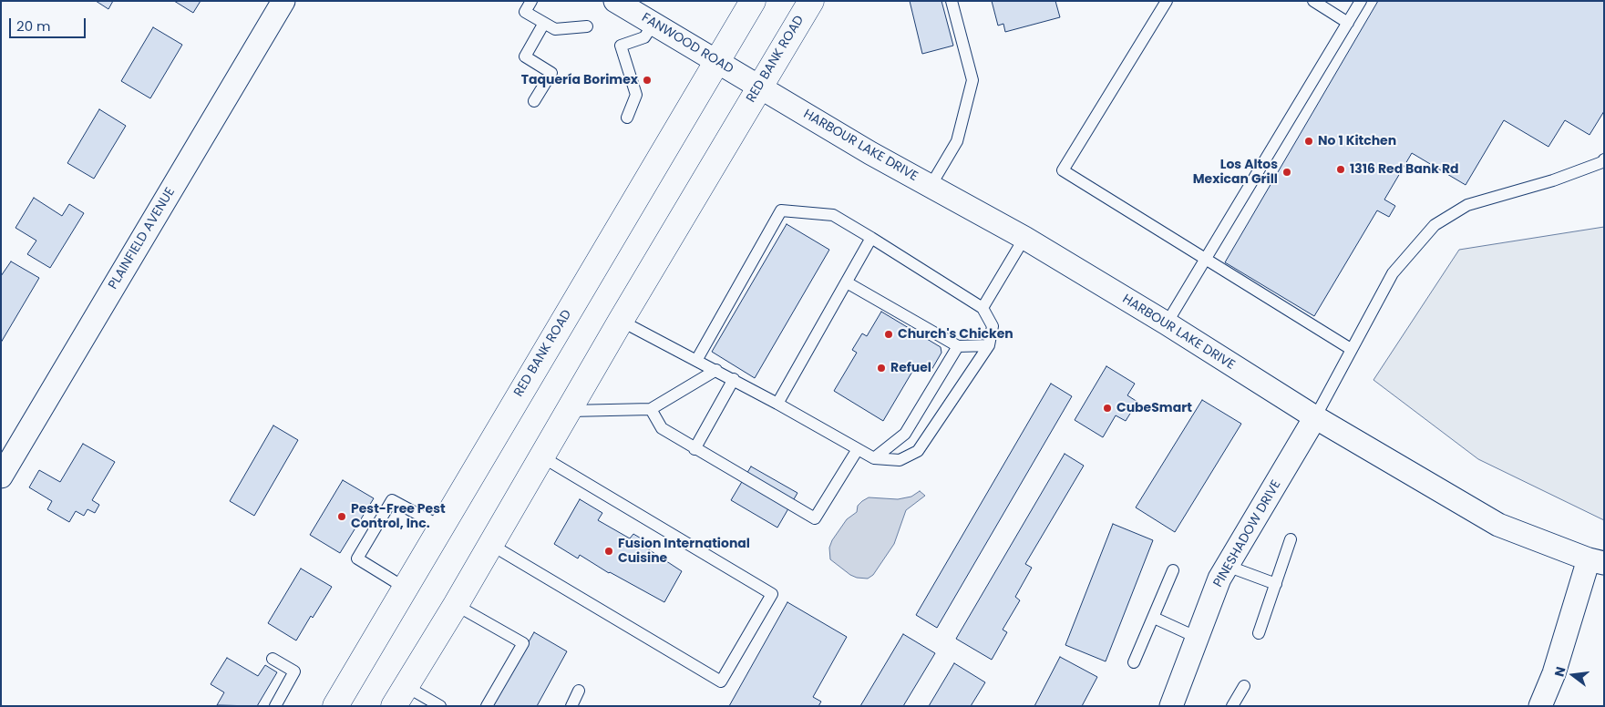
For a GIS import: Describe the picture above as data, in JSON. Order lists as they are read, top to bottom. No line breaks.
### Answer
{"streets":{"main road":["RED BANK ROAD"],"street":["FANWOOD ROAD","HARBOUR LAKE DRIVE","PLAINFIELD AVENUE","PINESHADOW DRIVE"]},"crossings":[["FANWOOD ROAD","RED BANK ROAD"],["FANWOOD ROAD","HARBOUR LAKE DRIVE"],["RED BANK ROAD","HARBOUR LAKE DRIVE"],["HARBOUR LAKE DRIVE","PINESHADOW DRIVE"]],"places":["Taquería Borimex","No 1 Kitchen","1316 Red Bank Rd","Los Altos Mexican Grill","Church's Chicken","Refuel","CubeSmart","Pest-Free Pest Control, Inc.","Fusion International Cuisine"],"scale_bar":"20 m","north":"left"}
